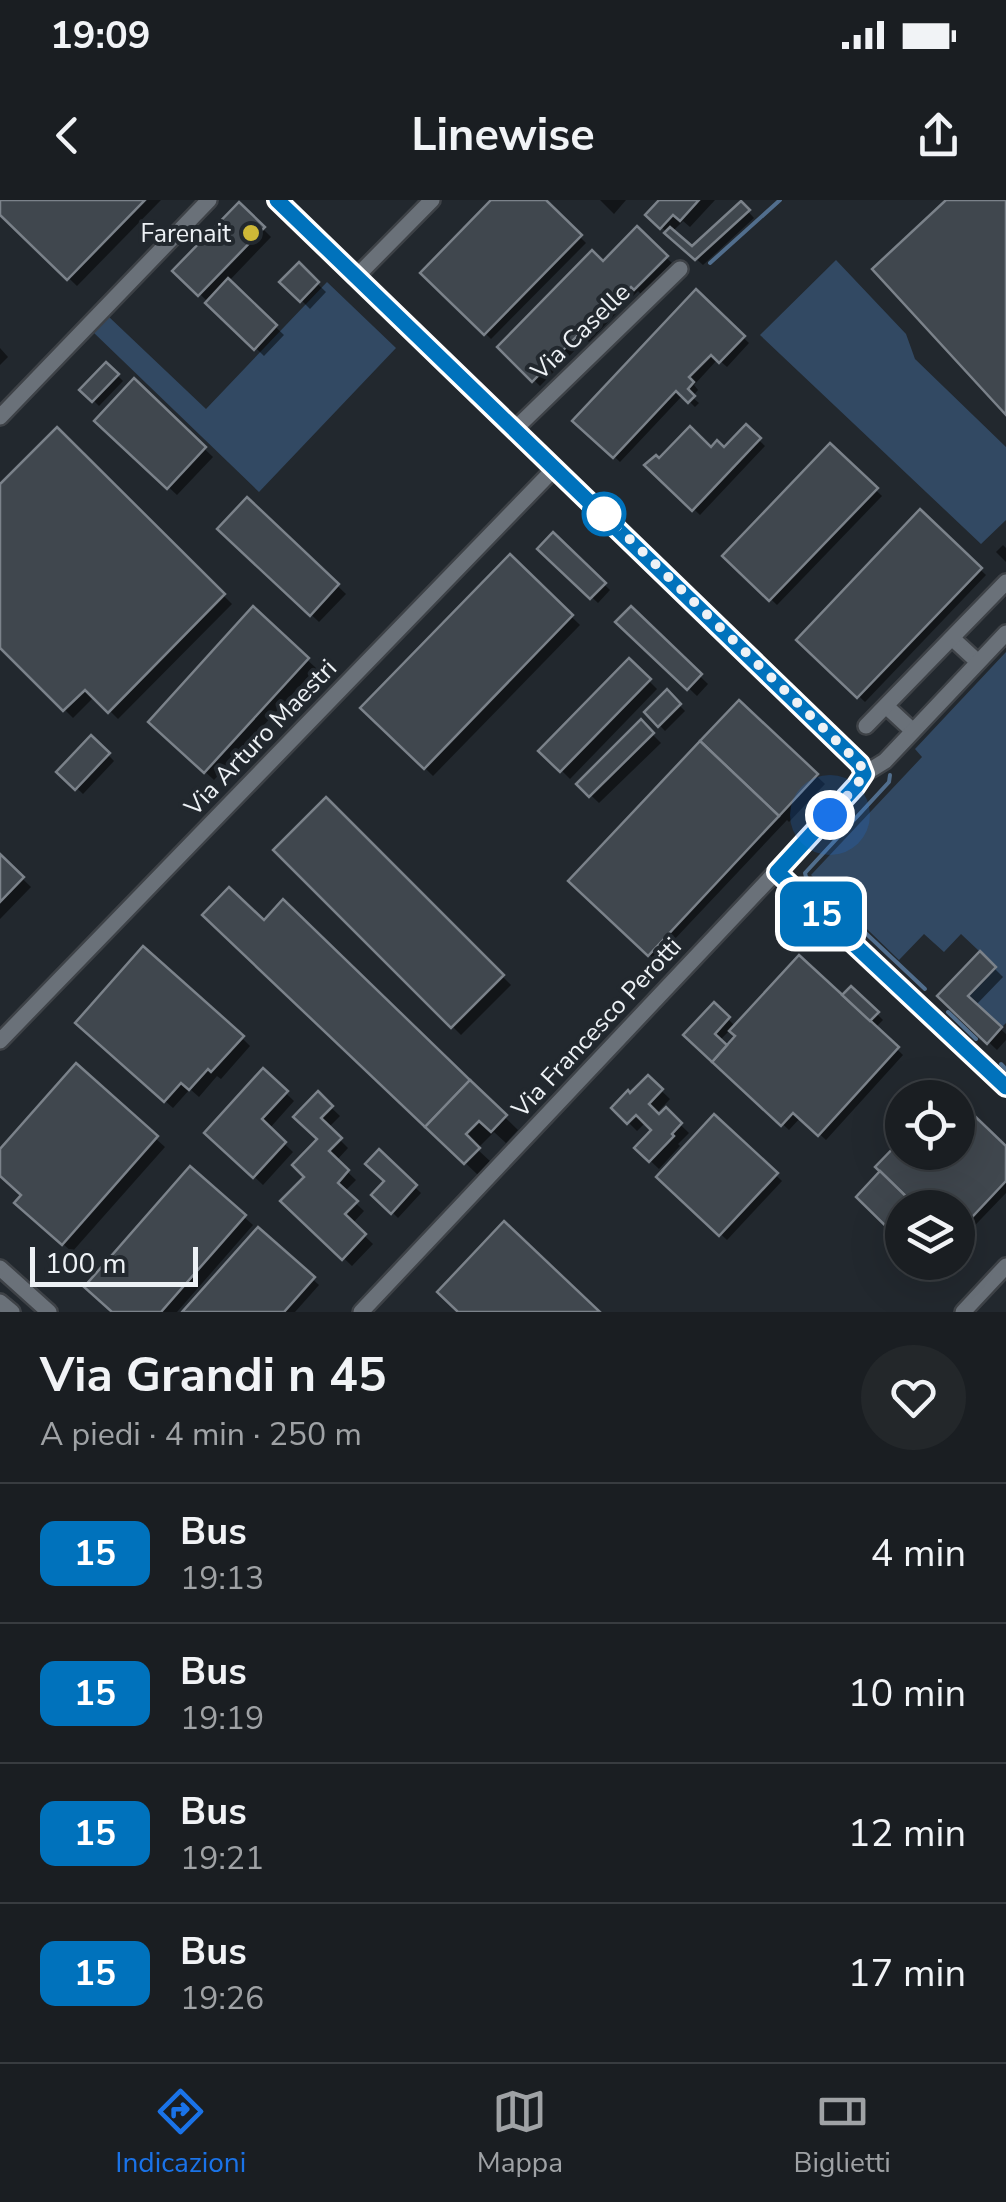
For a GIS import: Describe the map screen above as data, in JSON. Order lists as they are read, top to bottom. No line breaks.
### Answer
{"streets":{"street":["Via Caselle","Via Arturo Maestri","Via Francesco Perotti"]},"places":["Farenait"],"lines":["bus line 15"],"scale_bar":"100 m","page":{"status":"19:09","header":"Linewise","on_map":"15","scale":"100 m","heading":["Via Grandi n 45","A piedi · 4 min · 250 m"],"list":[{"mark":"15","name":"Bus","note":"19:13","value":"4 min"},{"mark":"15","name":"Bus","note":"19:19","value":"10 min"},{"mark":"15","name":"Bus","note":"19:21","value":"12 min"},{"mark":"15","name":"Bus","note":"19:26","value":"17 min"}],"tabs":["Indicazioni","Mappa","Biglietti"]}}
